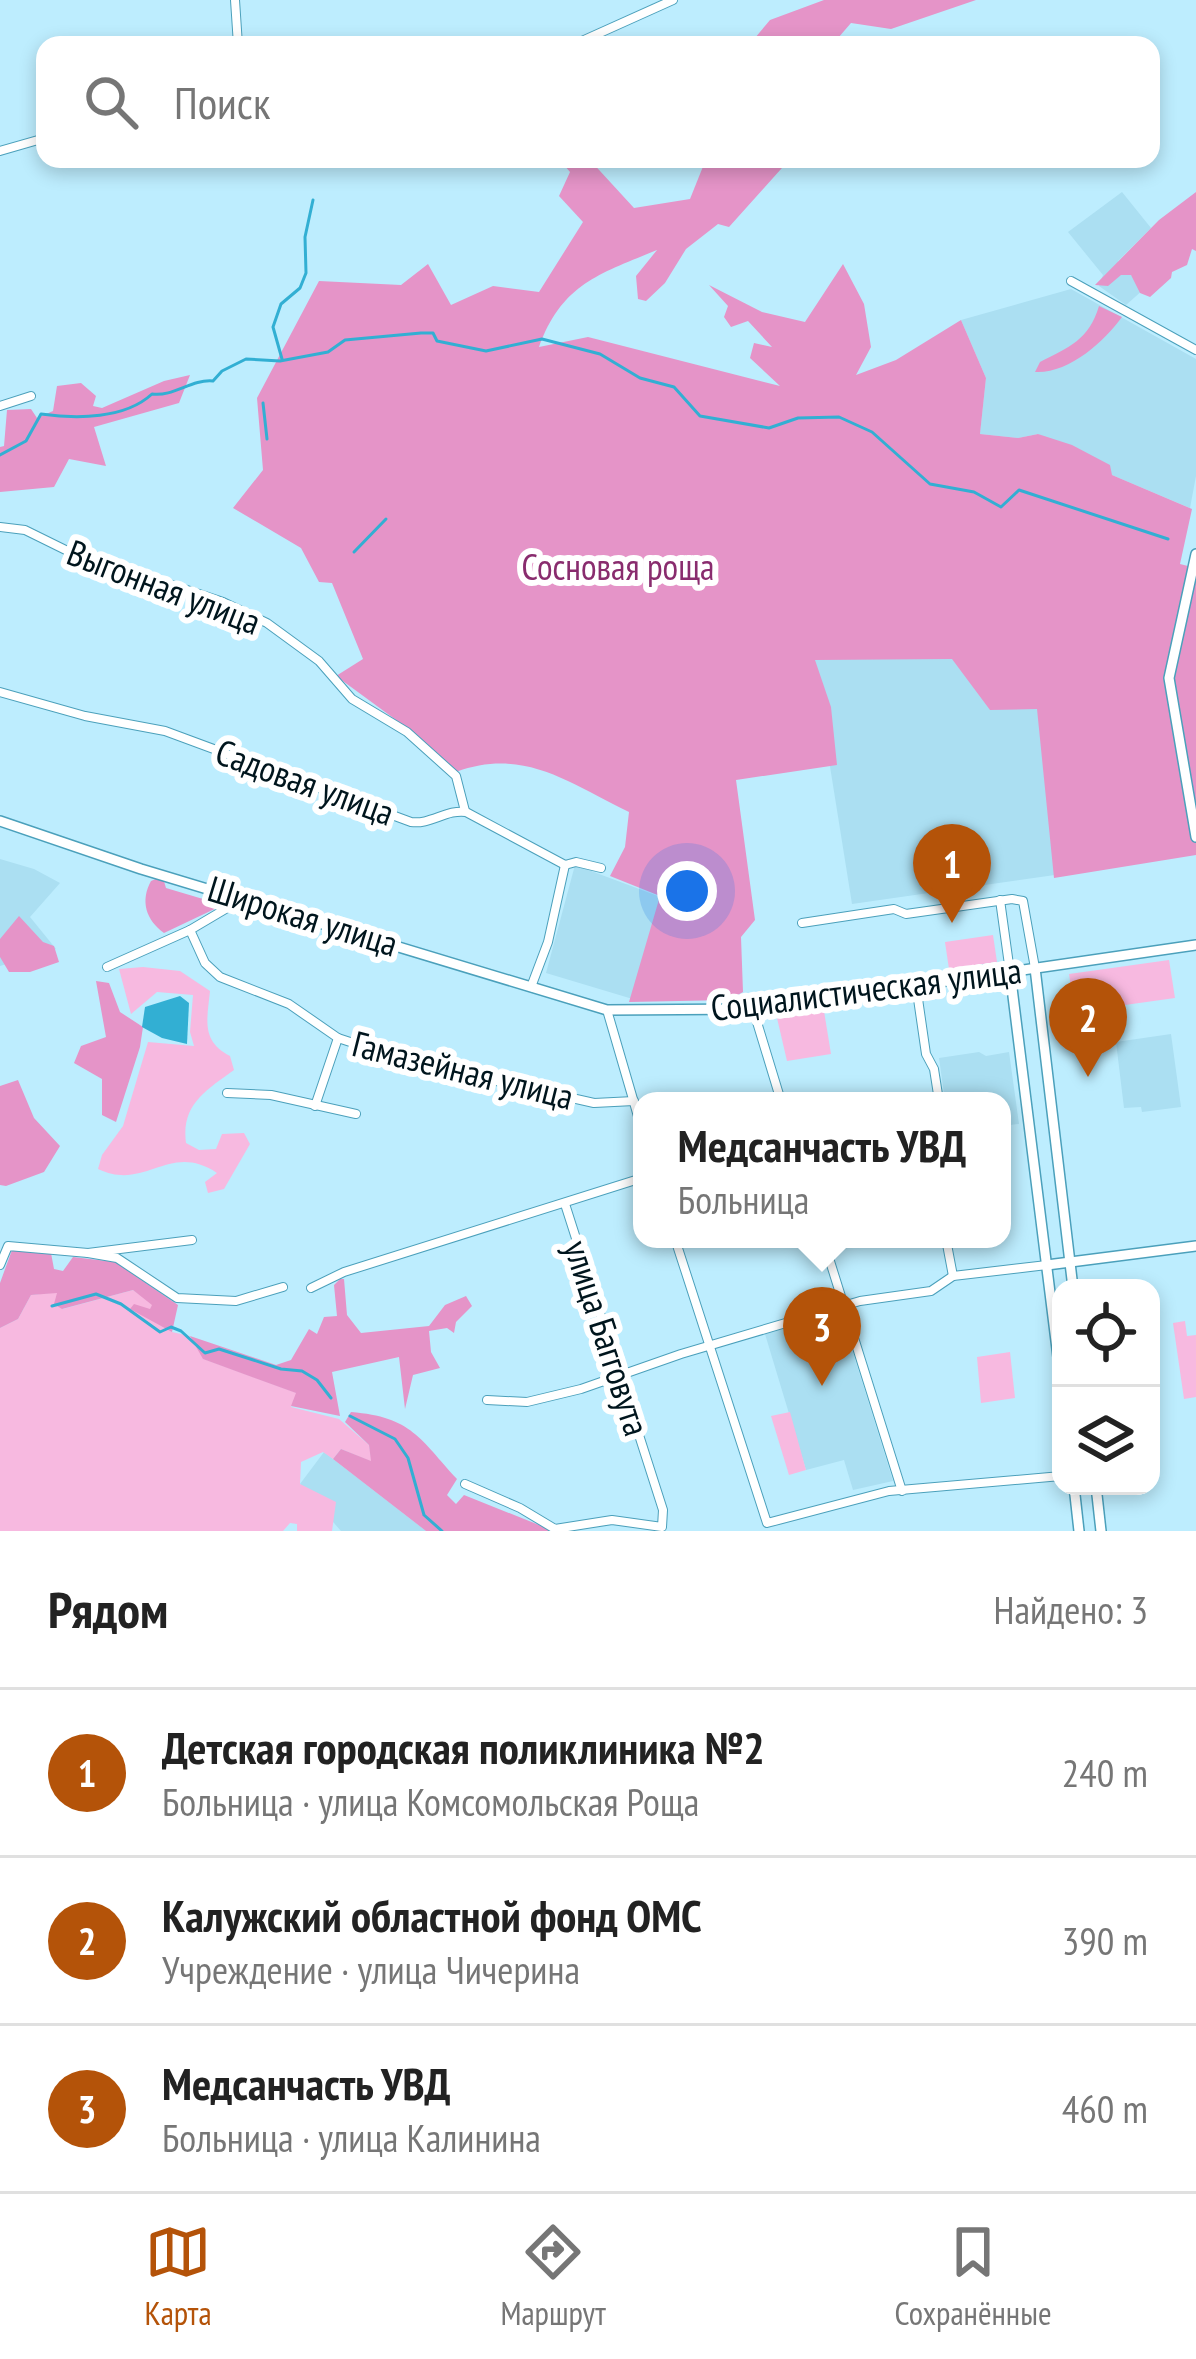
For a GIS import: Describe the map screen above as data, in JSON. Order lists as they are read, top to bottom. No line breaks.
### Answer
{"streets":{"street":["Выгонная улица","Садовая улица","Широкая улица","Социалистическая улица","Гамазейная улица","улица Багговута"]},"crossings":[["Выгонная улица","Садовая улица"],["Широкая улица","Социалистическая улица"]],"parks":["Сосновая роща"],"page":{"search":"Поиск","pins":["1","2","3"],"popup":["Медсанчасть УВД","Больница"],"heading":["Рядом","Найдено: 3"],"list":[{"mark":"1","name":"Детская городская поликлиника №2","note":"Больница · улица Комсомольская Роща","value":"240 m"},{"mark":"2","name":"Калужский областной фонд ОМС","note":"Учреждение · улица Чичерина","value":"390 m"},{"mark":"3","name":"Медсанчасть УВД","note":"Больница · улица Калинина","value":"460 m"}],"nav":["Карта","Маршрут","Сохранённые"]}}
